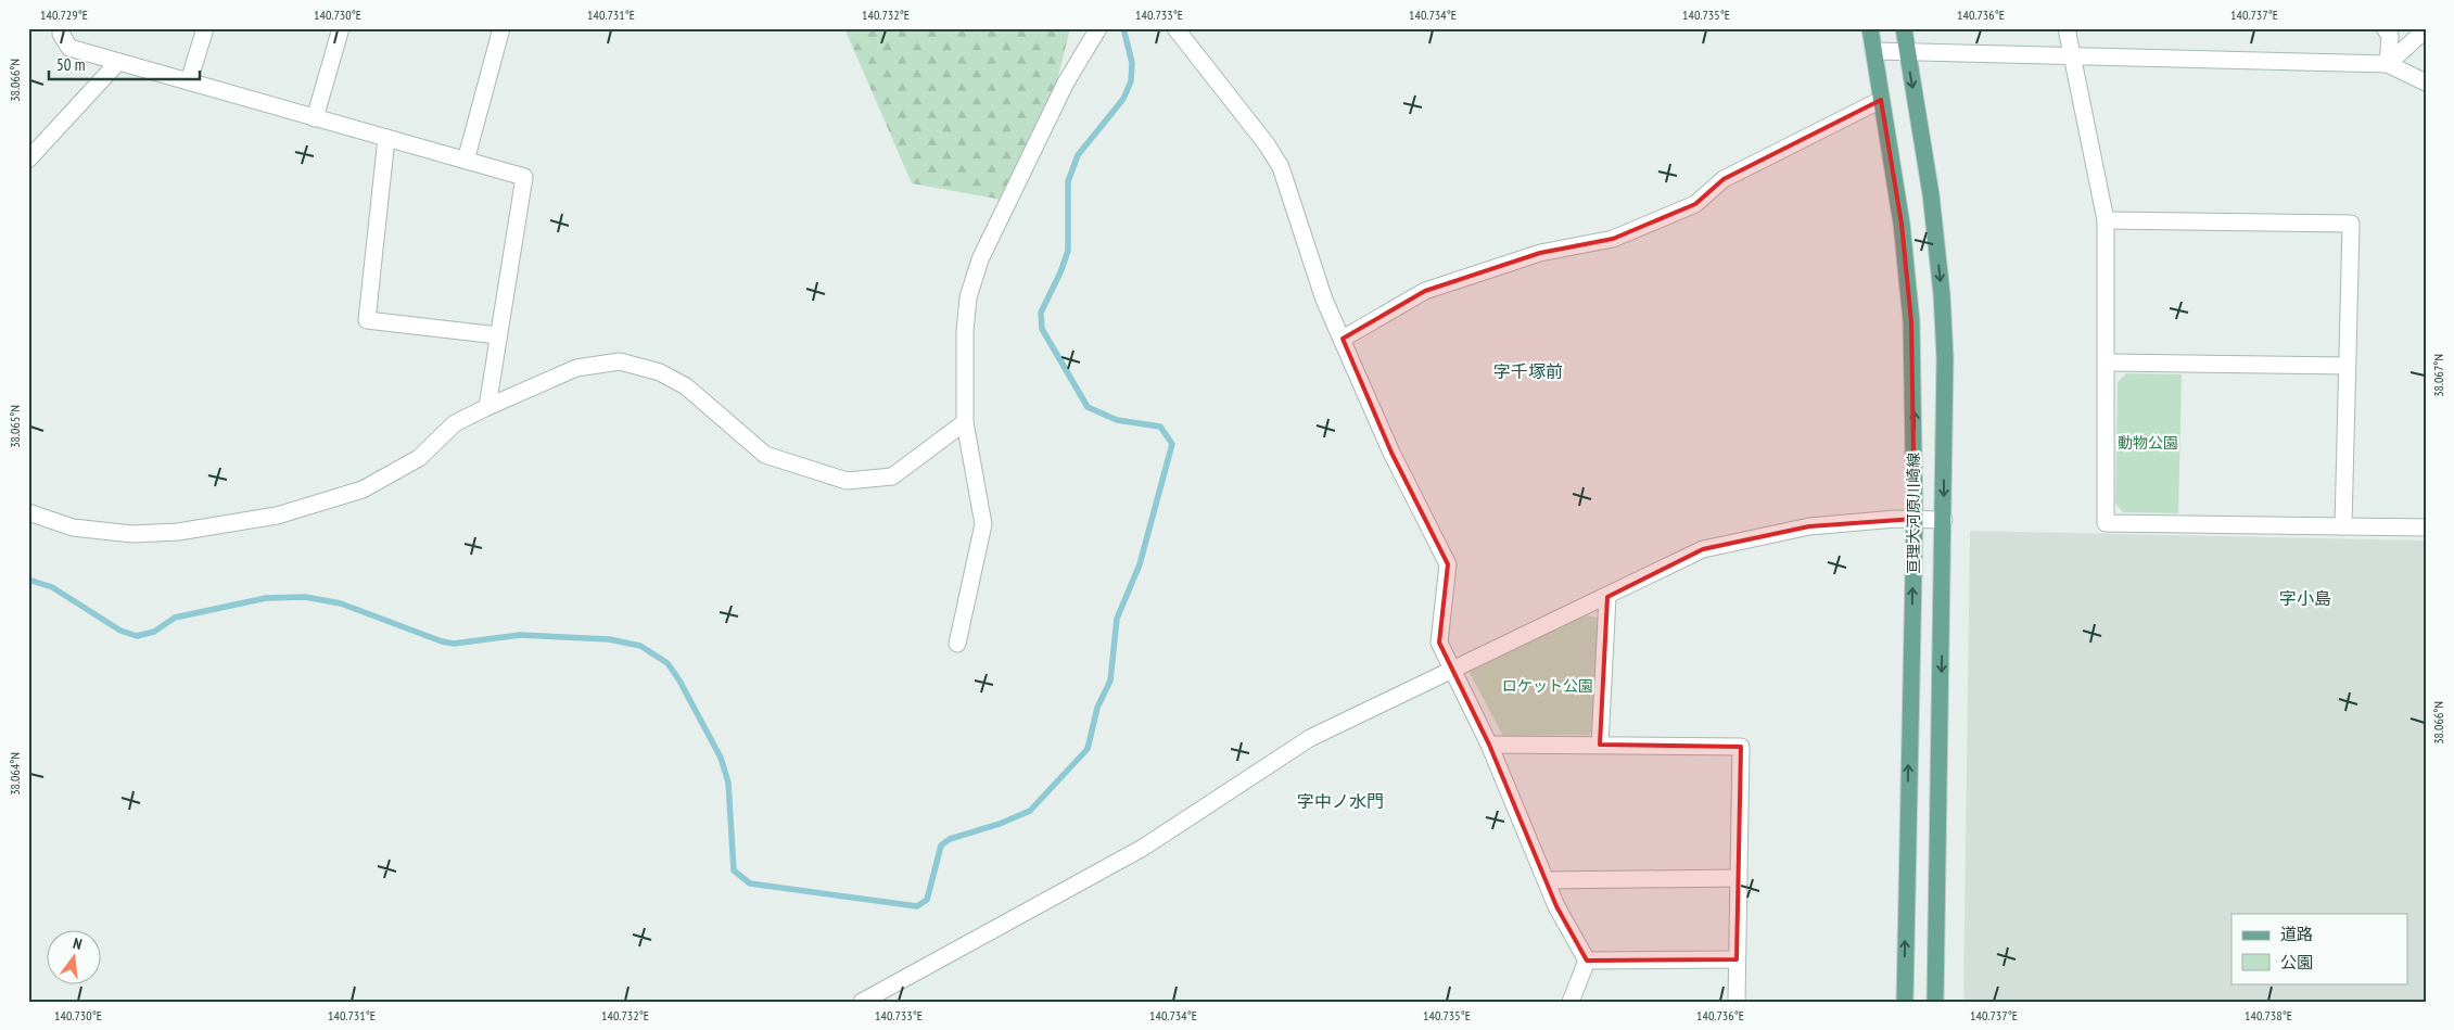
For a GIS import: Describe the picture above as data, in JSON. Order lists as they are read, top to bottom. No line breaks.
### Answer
{"streets":{"main road":["亘理大河原川崎線"]},"districts":["字千塚前","字小島","字中ノ水門"],"parks":["動物公園","ロケット公園"],"legend":["道路","公園"],"scale_bar":"50 m","north":"top","coordinates":["140.729°E","140.730°E","140.731°E","140.732°E","140.733°E","140.734°E","140.735°E","140.736°E","140.737°E","38.066°N","38.067°N","38.065°N","38.064°N","140.738°E"]}
